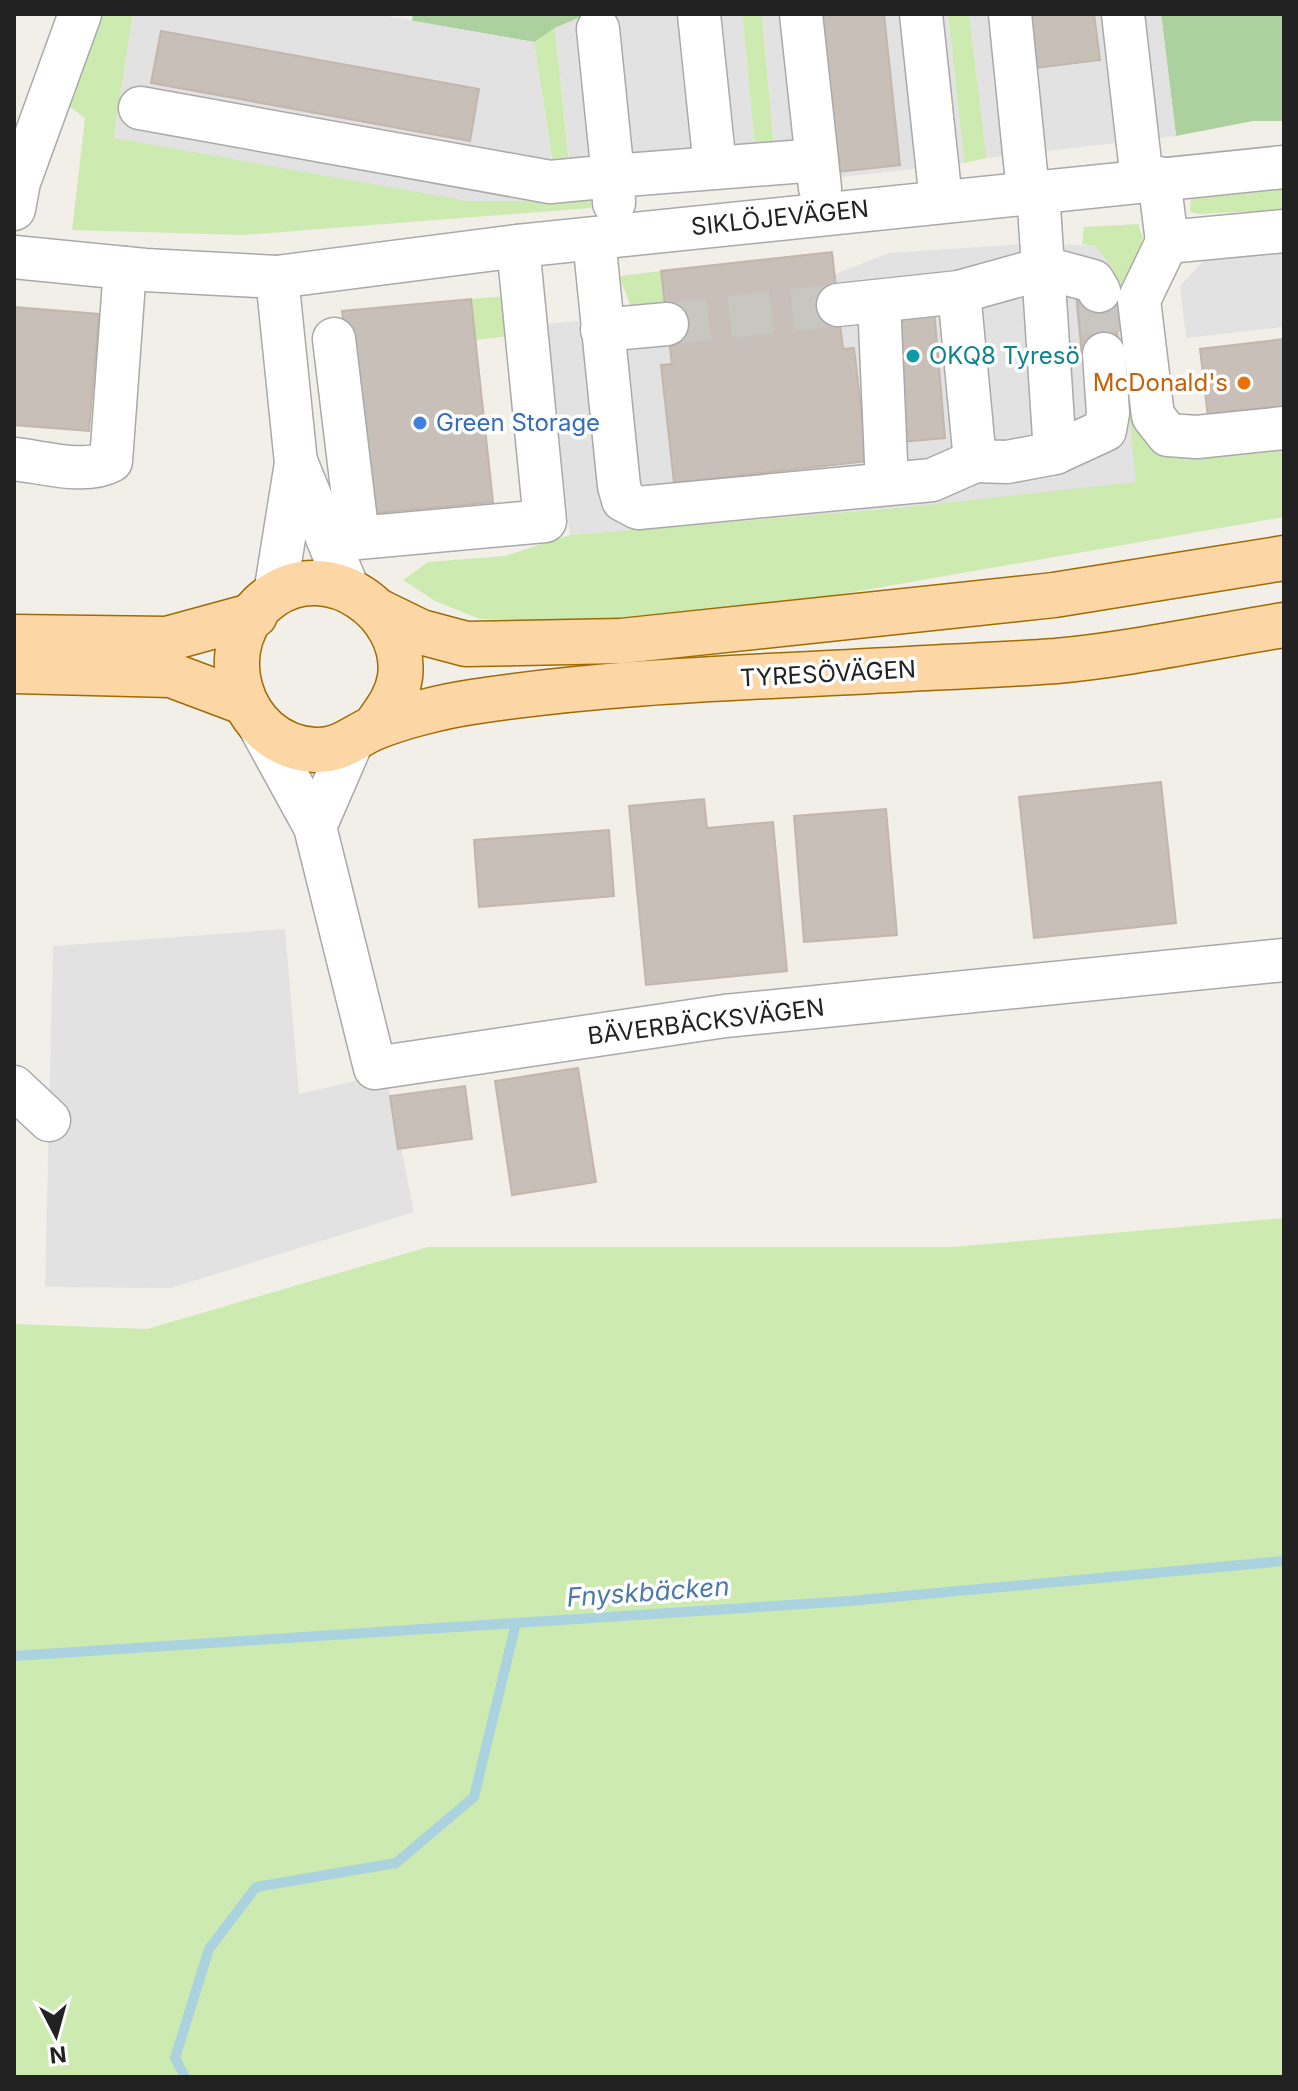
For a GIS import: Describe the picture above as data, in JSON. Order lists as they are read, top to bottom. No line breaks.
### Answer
{"streets":{"main road":["TYRESÖVÄGEN"],"street":["SIKLÖJEVÄGEN","BÄVERBÄCKSVÄGEN"]},"crossings":[["TYRESÖVÄGEN","BÄVERBÄCKSVÄGEN"]],"water":["Fnyskbäcken"],"places":["OKQ8 Tyresö","McDonald's","Green Storage"],"north":"bottom"}
